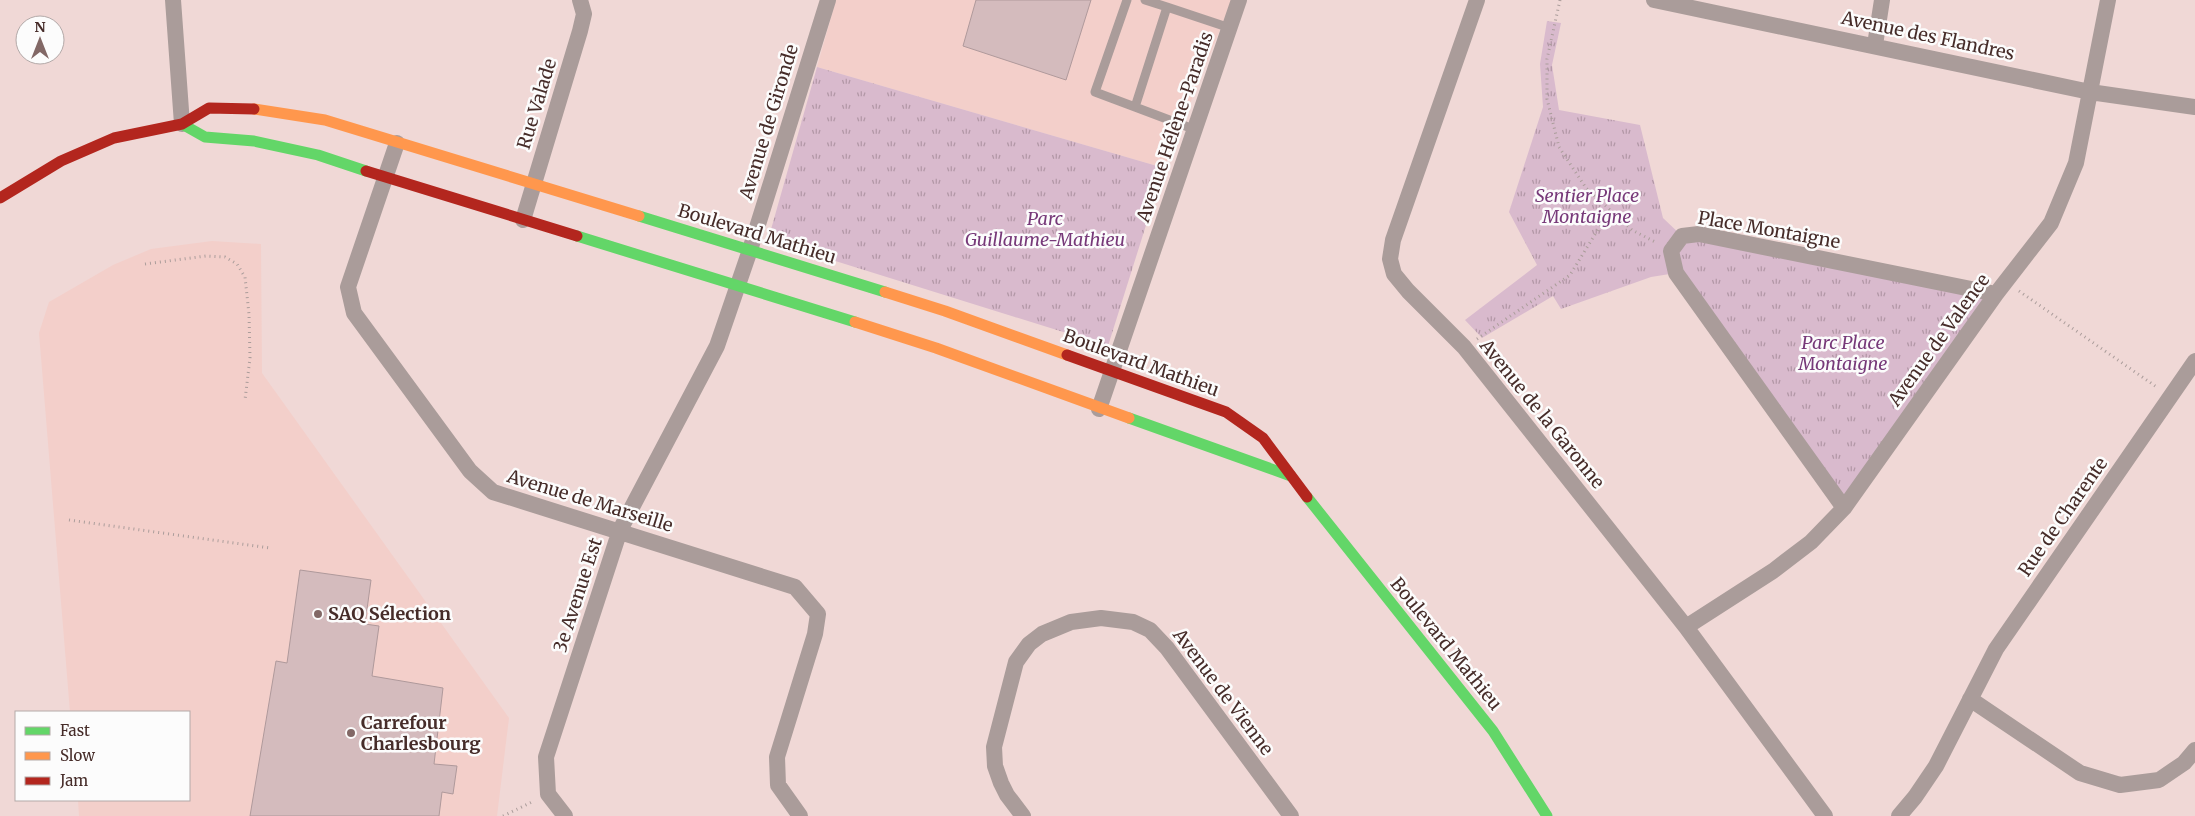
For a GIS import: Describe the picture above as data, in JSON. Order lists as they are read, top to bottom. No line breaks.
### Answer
{"streets":{"street":["Avenue des Flandres","Rue Valade","Avenue de Gironde","Avenue Hélène-Paradis","Place Montaigne","Boulevard Mathieu","Avenue de Valence","Avenue de la Garonne","Avenue de Marseille","Rue de Charente","3e Avenue Est","Avenue de Vienne"]},"crossings":[["Avenue des Flandres","Avenue de Valence"],["Rue Valade","Boulevard Mathieu"],["Avenue de Gironde","Boulevard Mathieu"],["Avenue de Gironde","3e Avenue Est"],["Avenue Hélène-Paradis","Boulevard Mathieu"],["Place Montaigne","Avenue de Valence"],["Boulevard Mathieu","Avenue de Marseille"],["Avenue de Valence","Avenue de la Garonne"],["Avenue de Marseille","3e Avenue Est"]],"parks":["Sentier Place Montaigne","Parc Guillaume-Mathieu","Parc Place Montaigne"],"places":["SAQ Sélection","Carrefour Charlesbourg"],"legend":["Fast","Slow","Jam"],"north":"top"}
